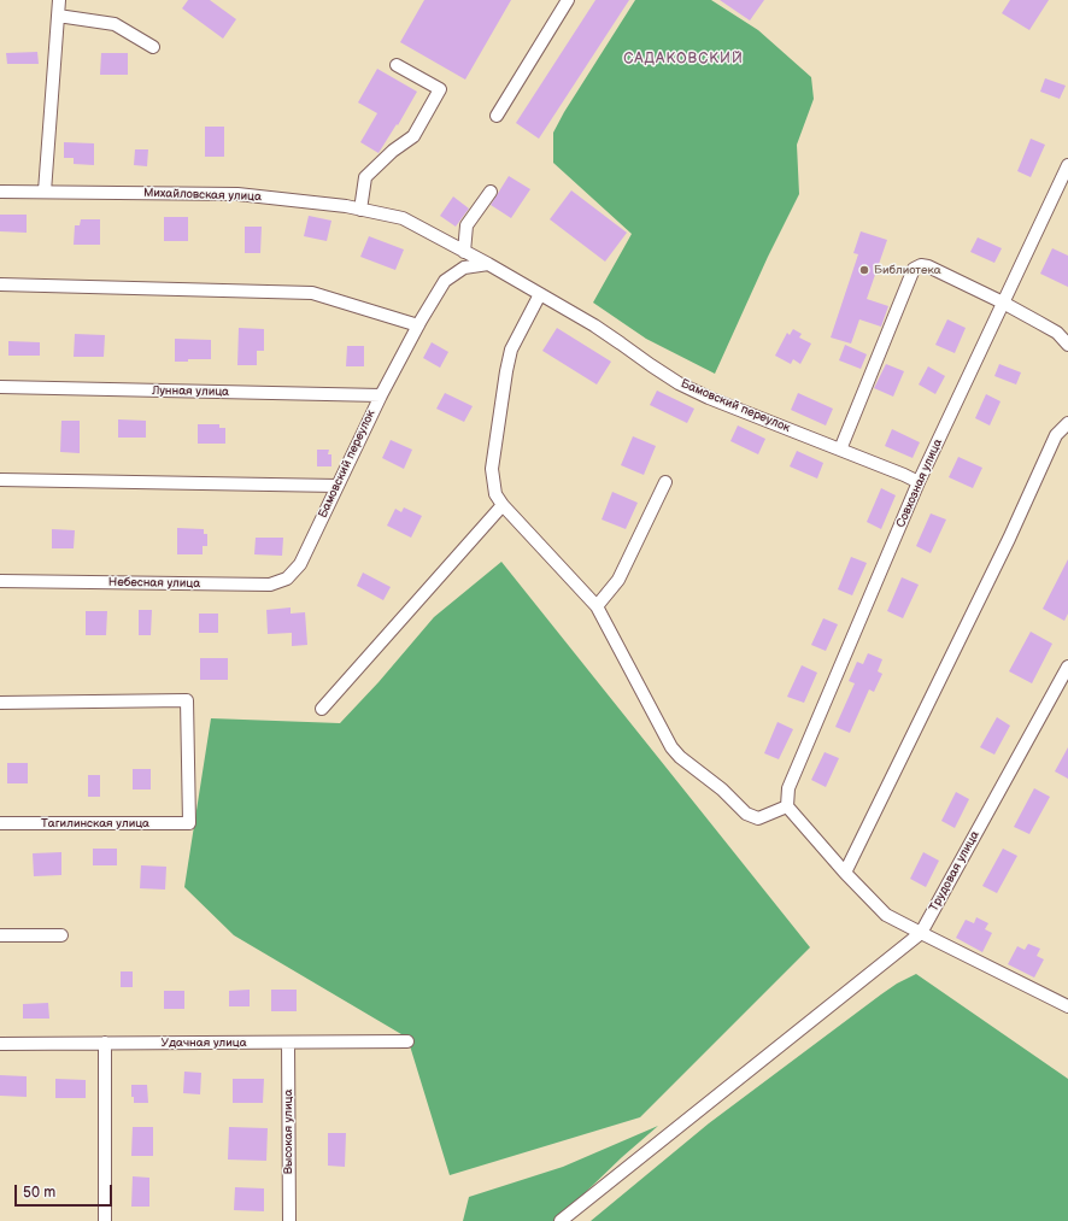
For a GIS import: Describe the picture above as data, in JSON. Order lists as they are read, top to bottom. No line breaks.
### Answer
{"streets":{"street":["Михайловская улица","Лунная улица","Бамовский переулок","Совхозная улица","Небесная улица","Тагилинская улица","Трудовая улица","Удачная улица","Высокая улица"]},"crossings":[["Михайловская улица","Бамовский переулок"],["Лунная улица","Бамовский переулок"],["Бамовский переулок","Совхозная улица"],["Бамовский переулок","Небесная улица"],["Удачная улица","Высокая улица"]],"districts":["САДАКОВСКИЙ"],"places":["Библиотека"],"scale_bar":"50 m"}
